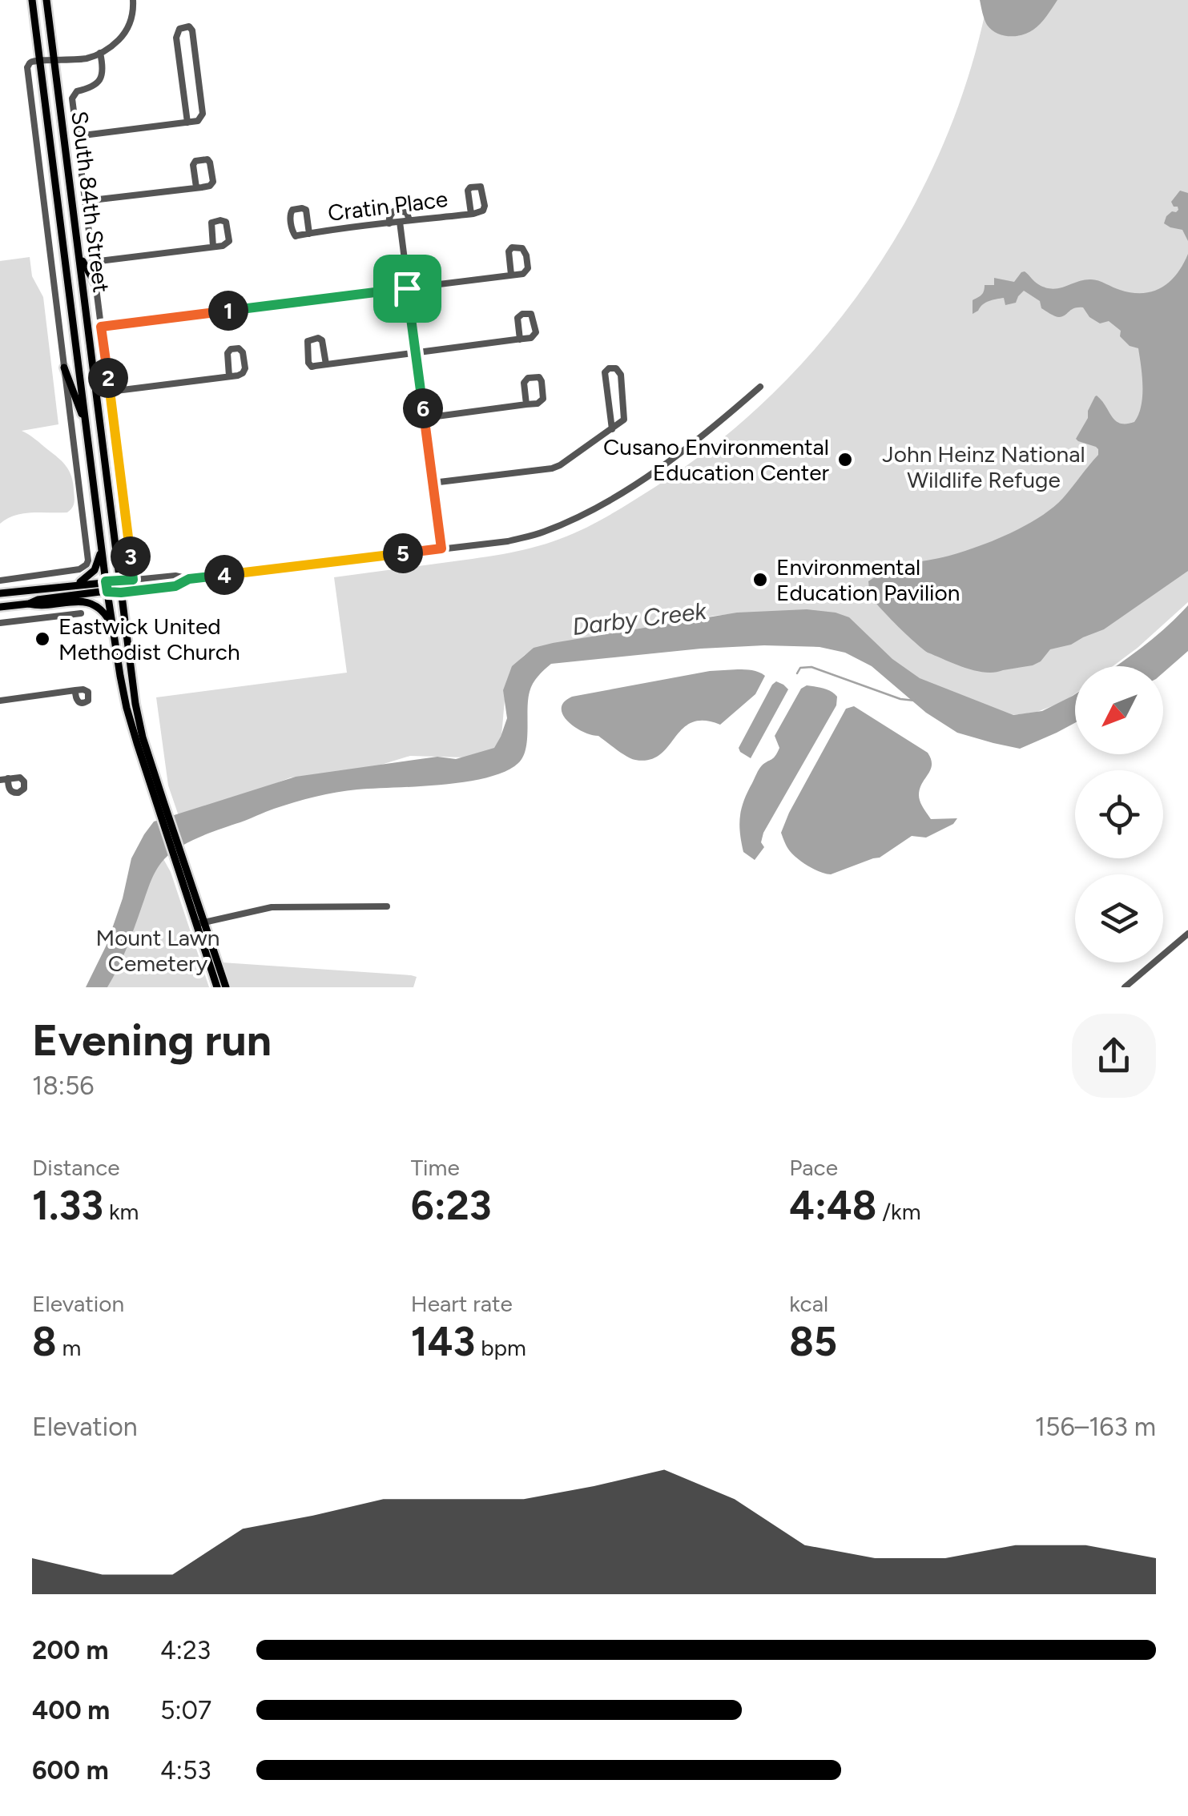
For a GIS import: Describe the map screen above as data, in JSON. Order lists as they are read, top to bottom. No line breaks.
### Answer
{"streets":{"main road":["South 84th Street"],"street":["Cratin Place"]},"water":["Darby Creek"],"parks":["John Heinz National Wildlife Refuge","Mount Lawn Cemetery"],"places":["Cusano Environmental Education Center","Environmental Education Pavilion","Eastwick United Methodist Church"],"north":"bottom left","page":{"pins":["1","2","6","5","3","4"],"heading":["Evening run","18:56"],"stats":[["Distance","1.33 km"],["Time","6:23"],["Pace","4:48 /km"],["Elevation","8 m"],["Heart rate","143 bpm"],["kcal","85"]],"chart":["Elevation","156–163 m"],"list":[{"name":"200 m","note":"4:23"},{"name":"400 m","note":"5:07"},{"name":"600 m","note":"4:53"}]}}
